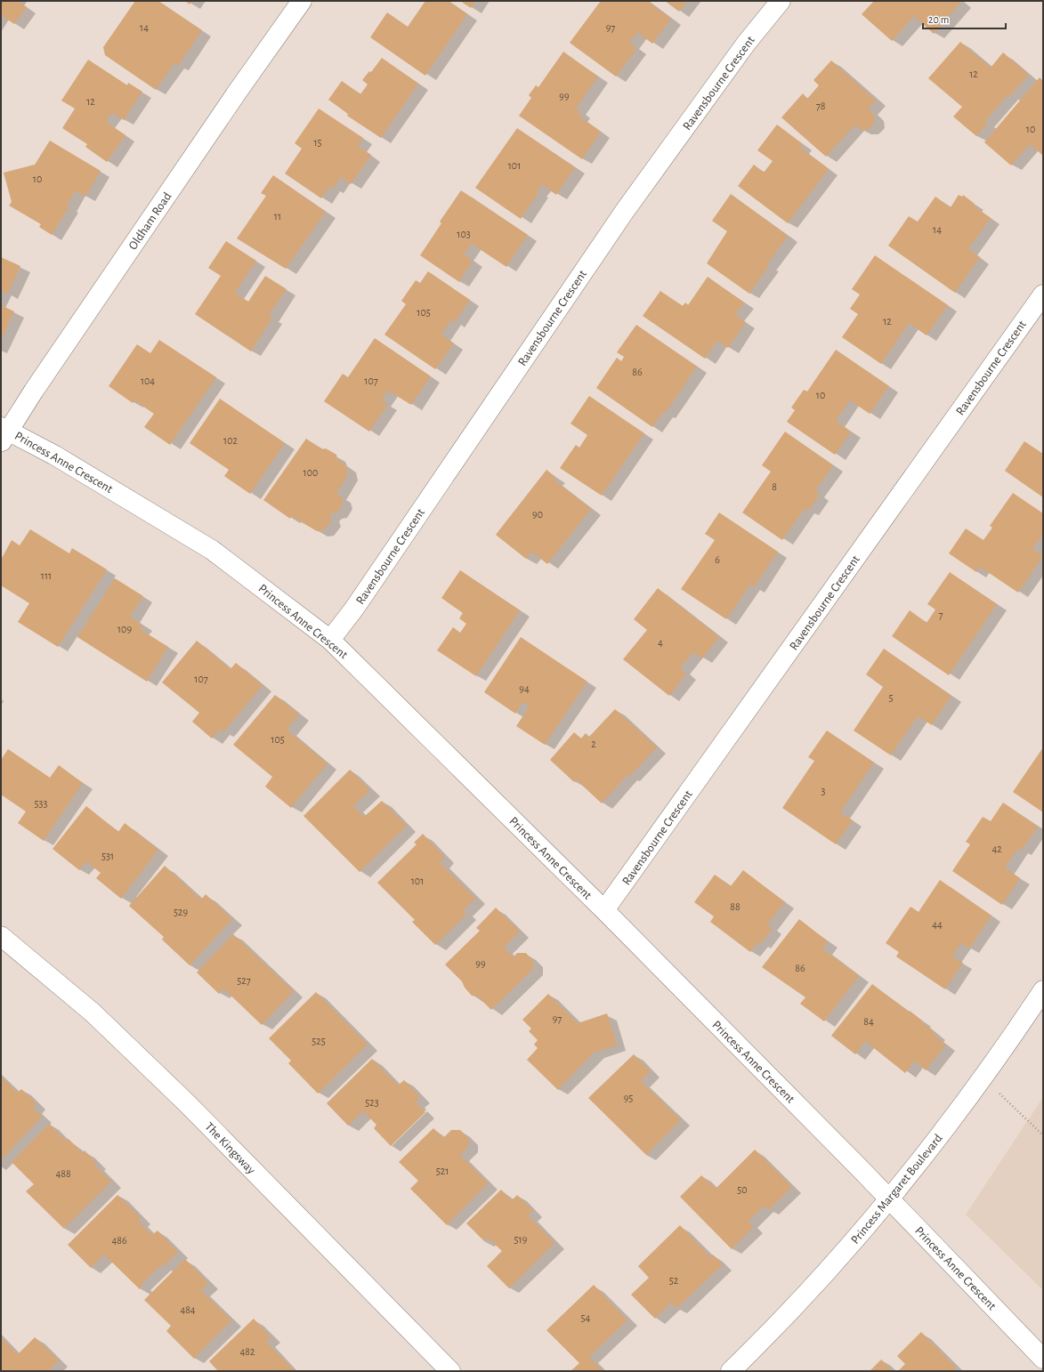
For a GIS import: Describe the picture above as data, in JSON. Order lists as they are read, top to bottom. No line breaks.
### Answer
{"streets":{"street":["Ravensbourne Crescent","Oldham Road","Princess Anne Crescent","The Kingsway","Princess Margaret Boulevard"]},"crossings":[["Ravensbourne Crescent","Princess Anne Crescent"],["Oldham Road","Princess Anne Crescent"],["Princess Anne Crescent","Princess Margaret Boulevard"]],"house_numbers":["14","97","12","99","12","78","10","15","101","10","11","14","103","105","12","86","104","107","10","102","100","8","90","6","111","7","109","4","107","94","5","105","2","3","533","42","531","101","88","529","44","99","86","527","97","84","525","95","523","521","488","50","519","486","52","484","54","482"],"scale_bar":"20 m"}
